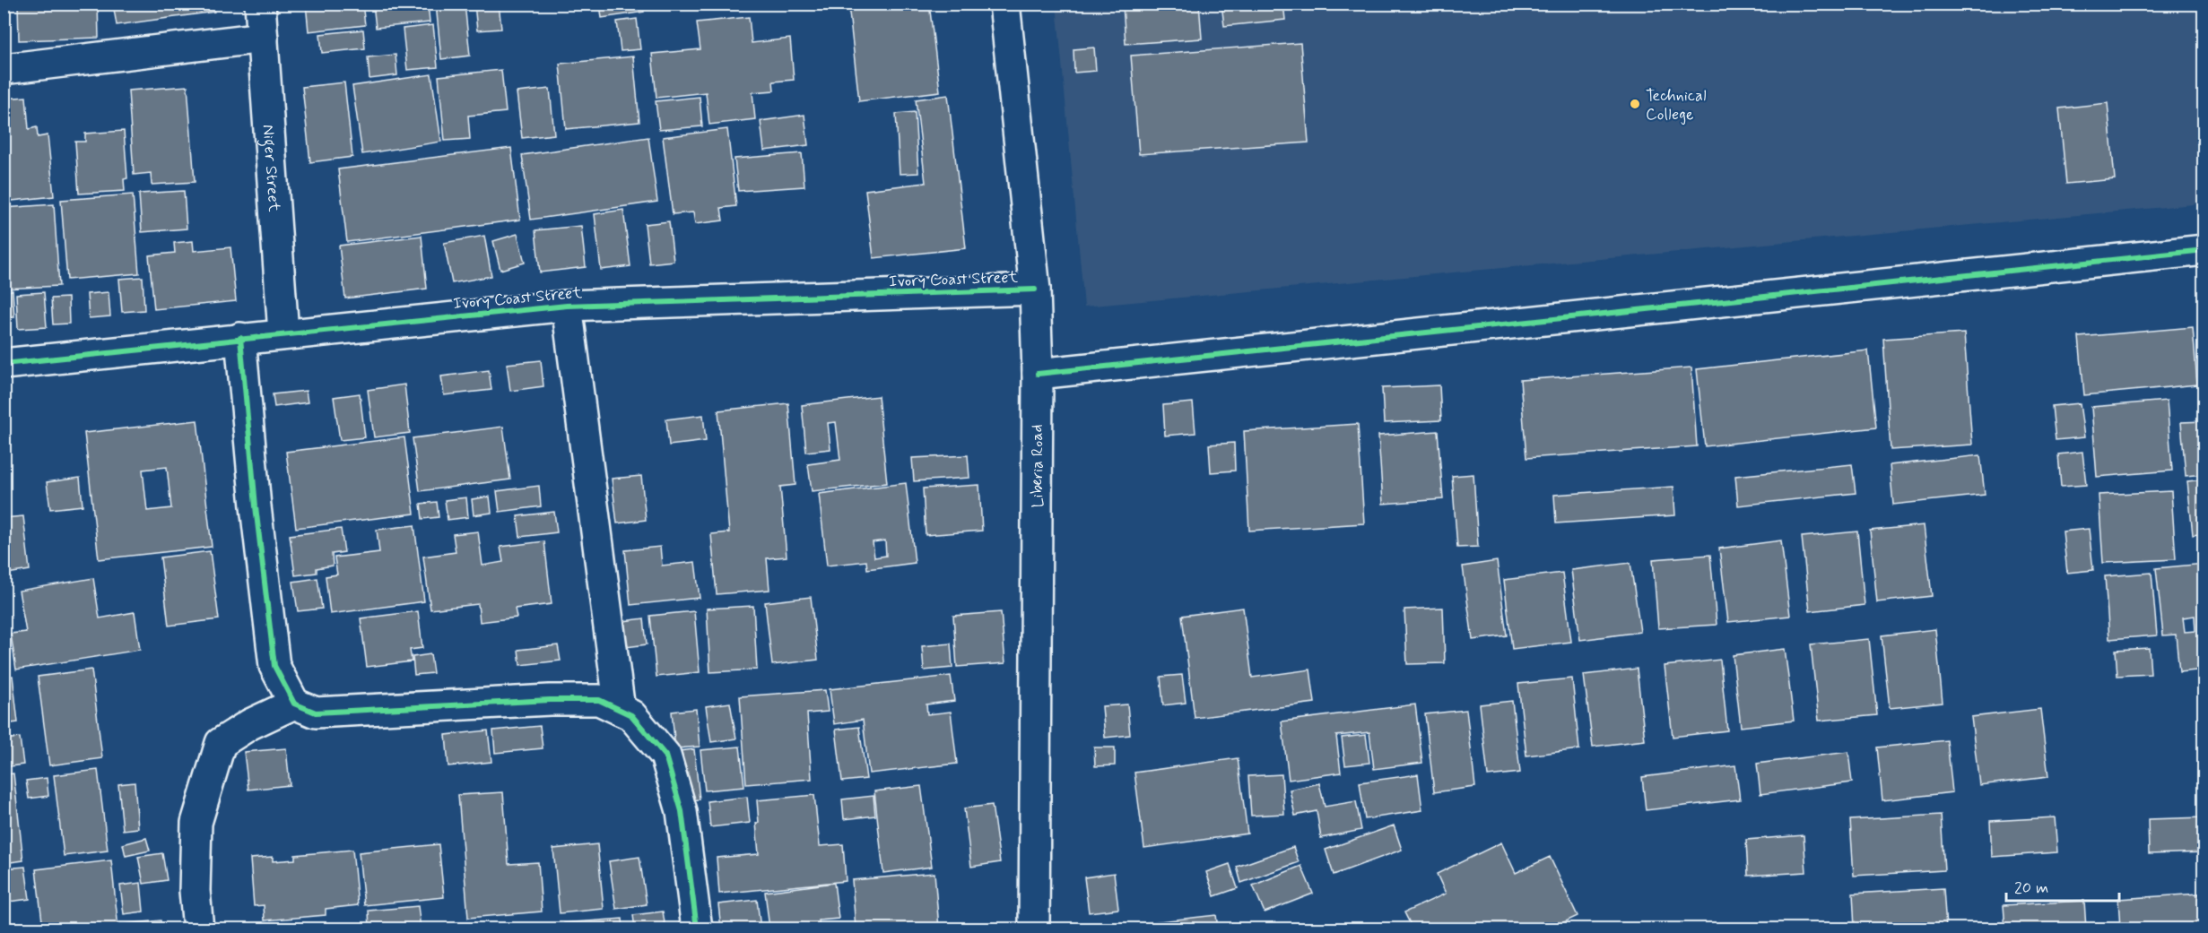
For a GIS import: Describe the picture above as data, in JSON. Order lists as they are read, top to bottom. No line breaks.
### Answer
{"streets":{"street":["Niger Street","Ivory Coast Street","Liberia Road"]},"crossings":[["Niger Street","Ivory Coast Street"],["Ivory Coast Street","Liberia Road"]],"places":["Technical College"],"scale_bar":"20 m"}
